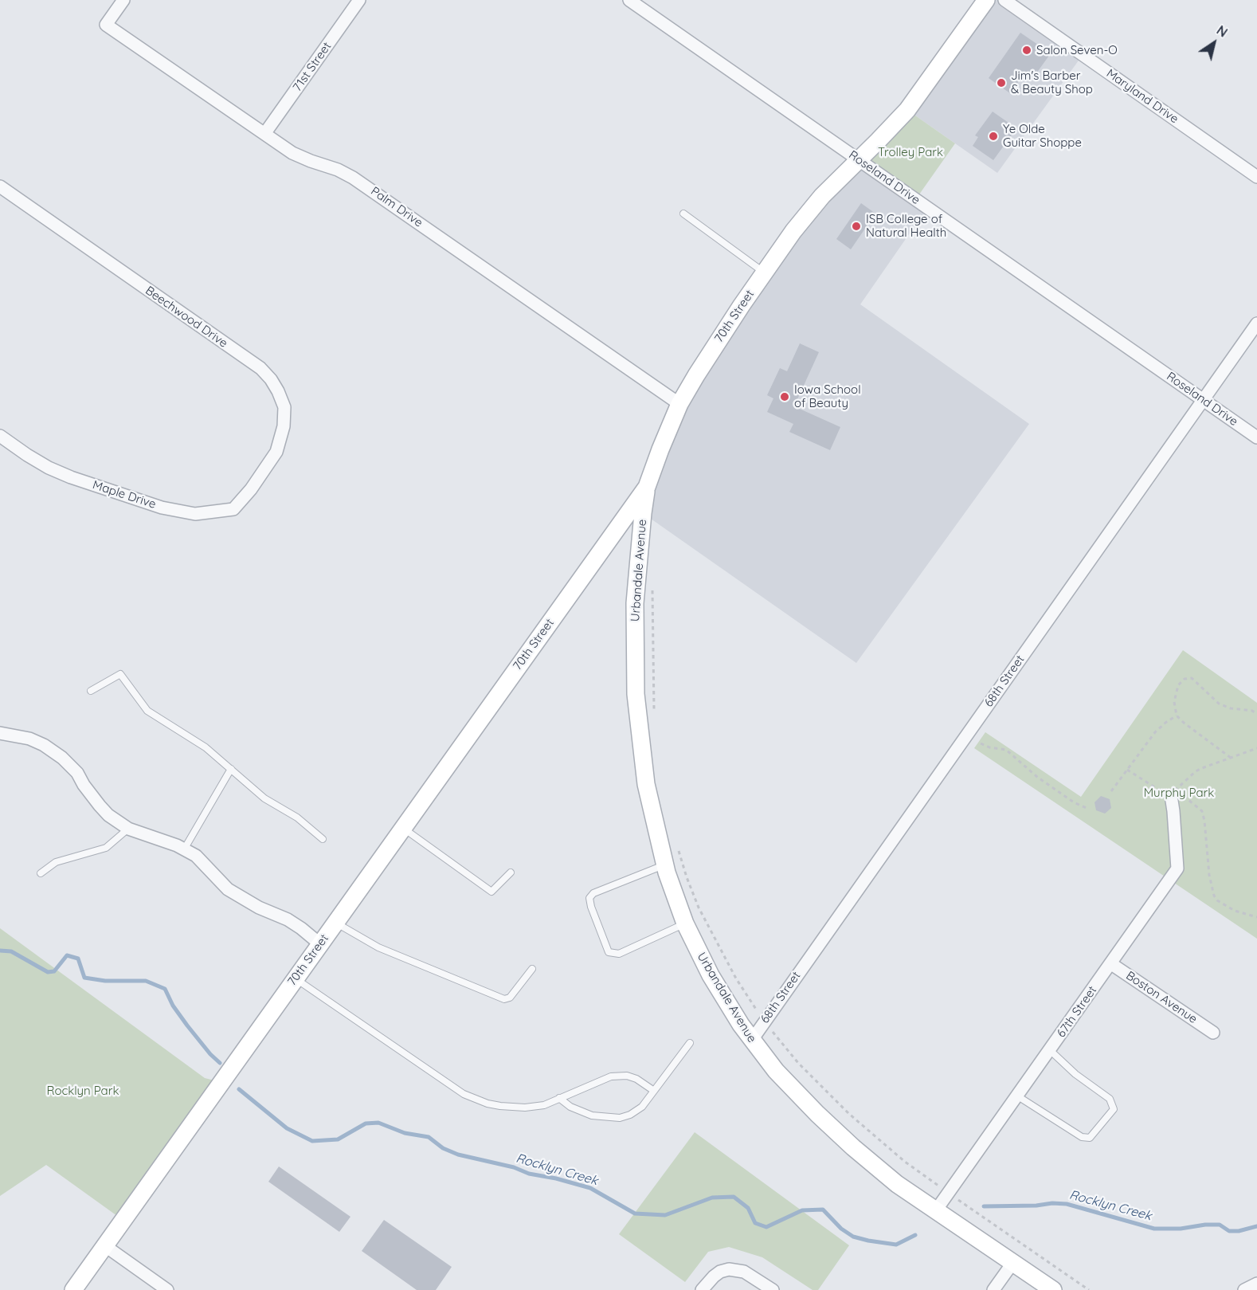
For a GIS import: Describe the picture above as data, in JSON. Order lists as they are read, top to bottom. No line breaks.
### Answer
{"streets":{"street":["71st Street","Maryland Drive","Roseland Drive","Palm Drive","70th Street","Beechwood Drive","Maple Drive","Urbandale Avenue","68th Street","Boston Avenue","67th Street"]},"crossings":[["71st Street","Palm Drive"],["Roseland Drive","70th Street"],["Roseland Drive","68th Street"],["Palm Drive","70th Street"],["70th Street","Urbandale Avenue"],["Beechwood Drive","Maple Drive"],["Urbandale Avenue","68th Street"],["Urbandale Avenue","67th Street"],["Boston Avenue","67th Street"]],"water":["Rocklyn Creek"],"parks":["Trolley Park","Murphy Park","Rocklyn Park"],"places":["Salon Seven-O","Jim's Barber & Beauty Shop","Ye Olde Guitar Shoppe","ISB College of Natural Health","Iowa School of Beauty"],"north":"top right"}
